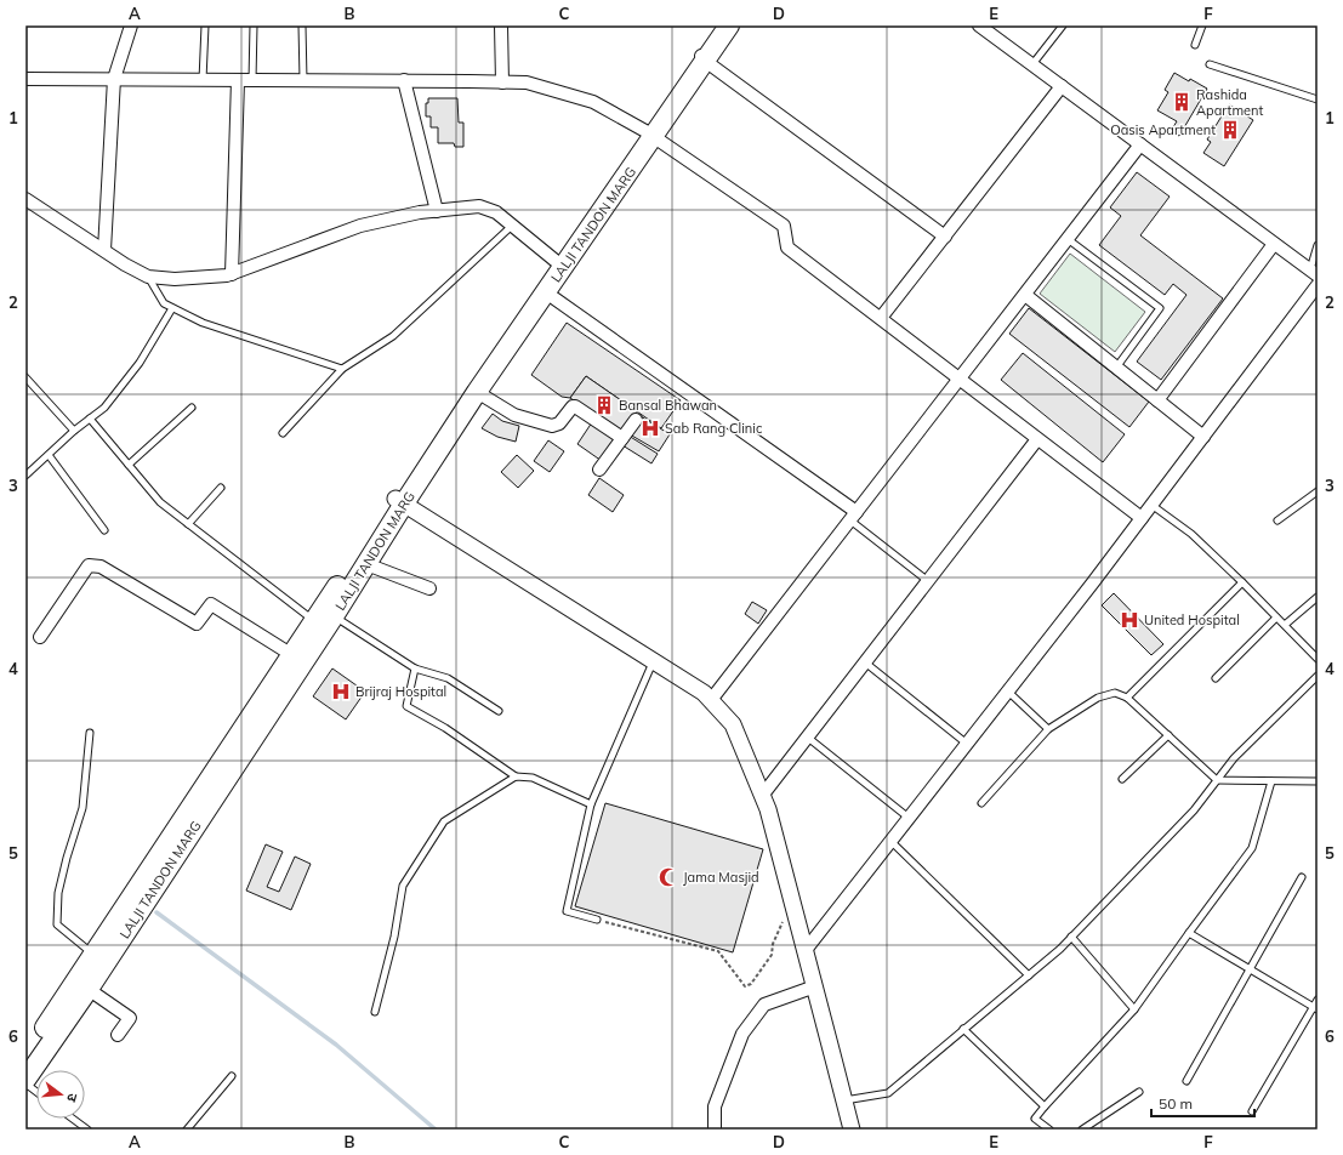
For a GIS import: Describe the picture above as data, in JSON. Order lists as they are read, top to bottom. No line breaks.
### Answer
{"streets":{"main road":["LALJI TANDON MARG"]},"places":{"building":["Rashida Apartment","Oasis Apartment","Bansal Bhawan"],"hospital":["Sab Rang Clinic","United Hospital","Brijraj Hospital"],"mosque":["Jama Masjid"]},"scale_bar":"50 m","north":"right","grid":{"columns":["A","B","C","D","E","F"],"rows":["1","2","3","4","5","6"]}}
